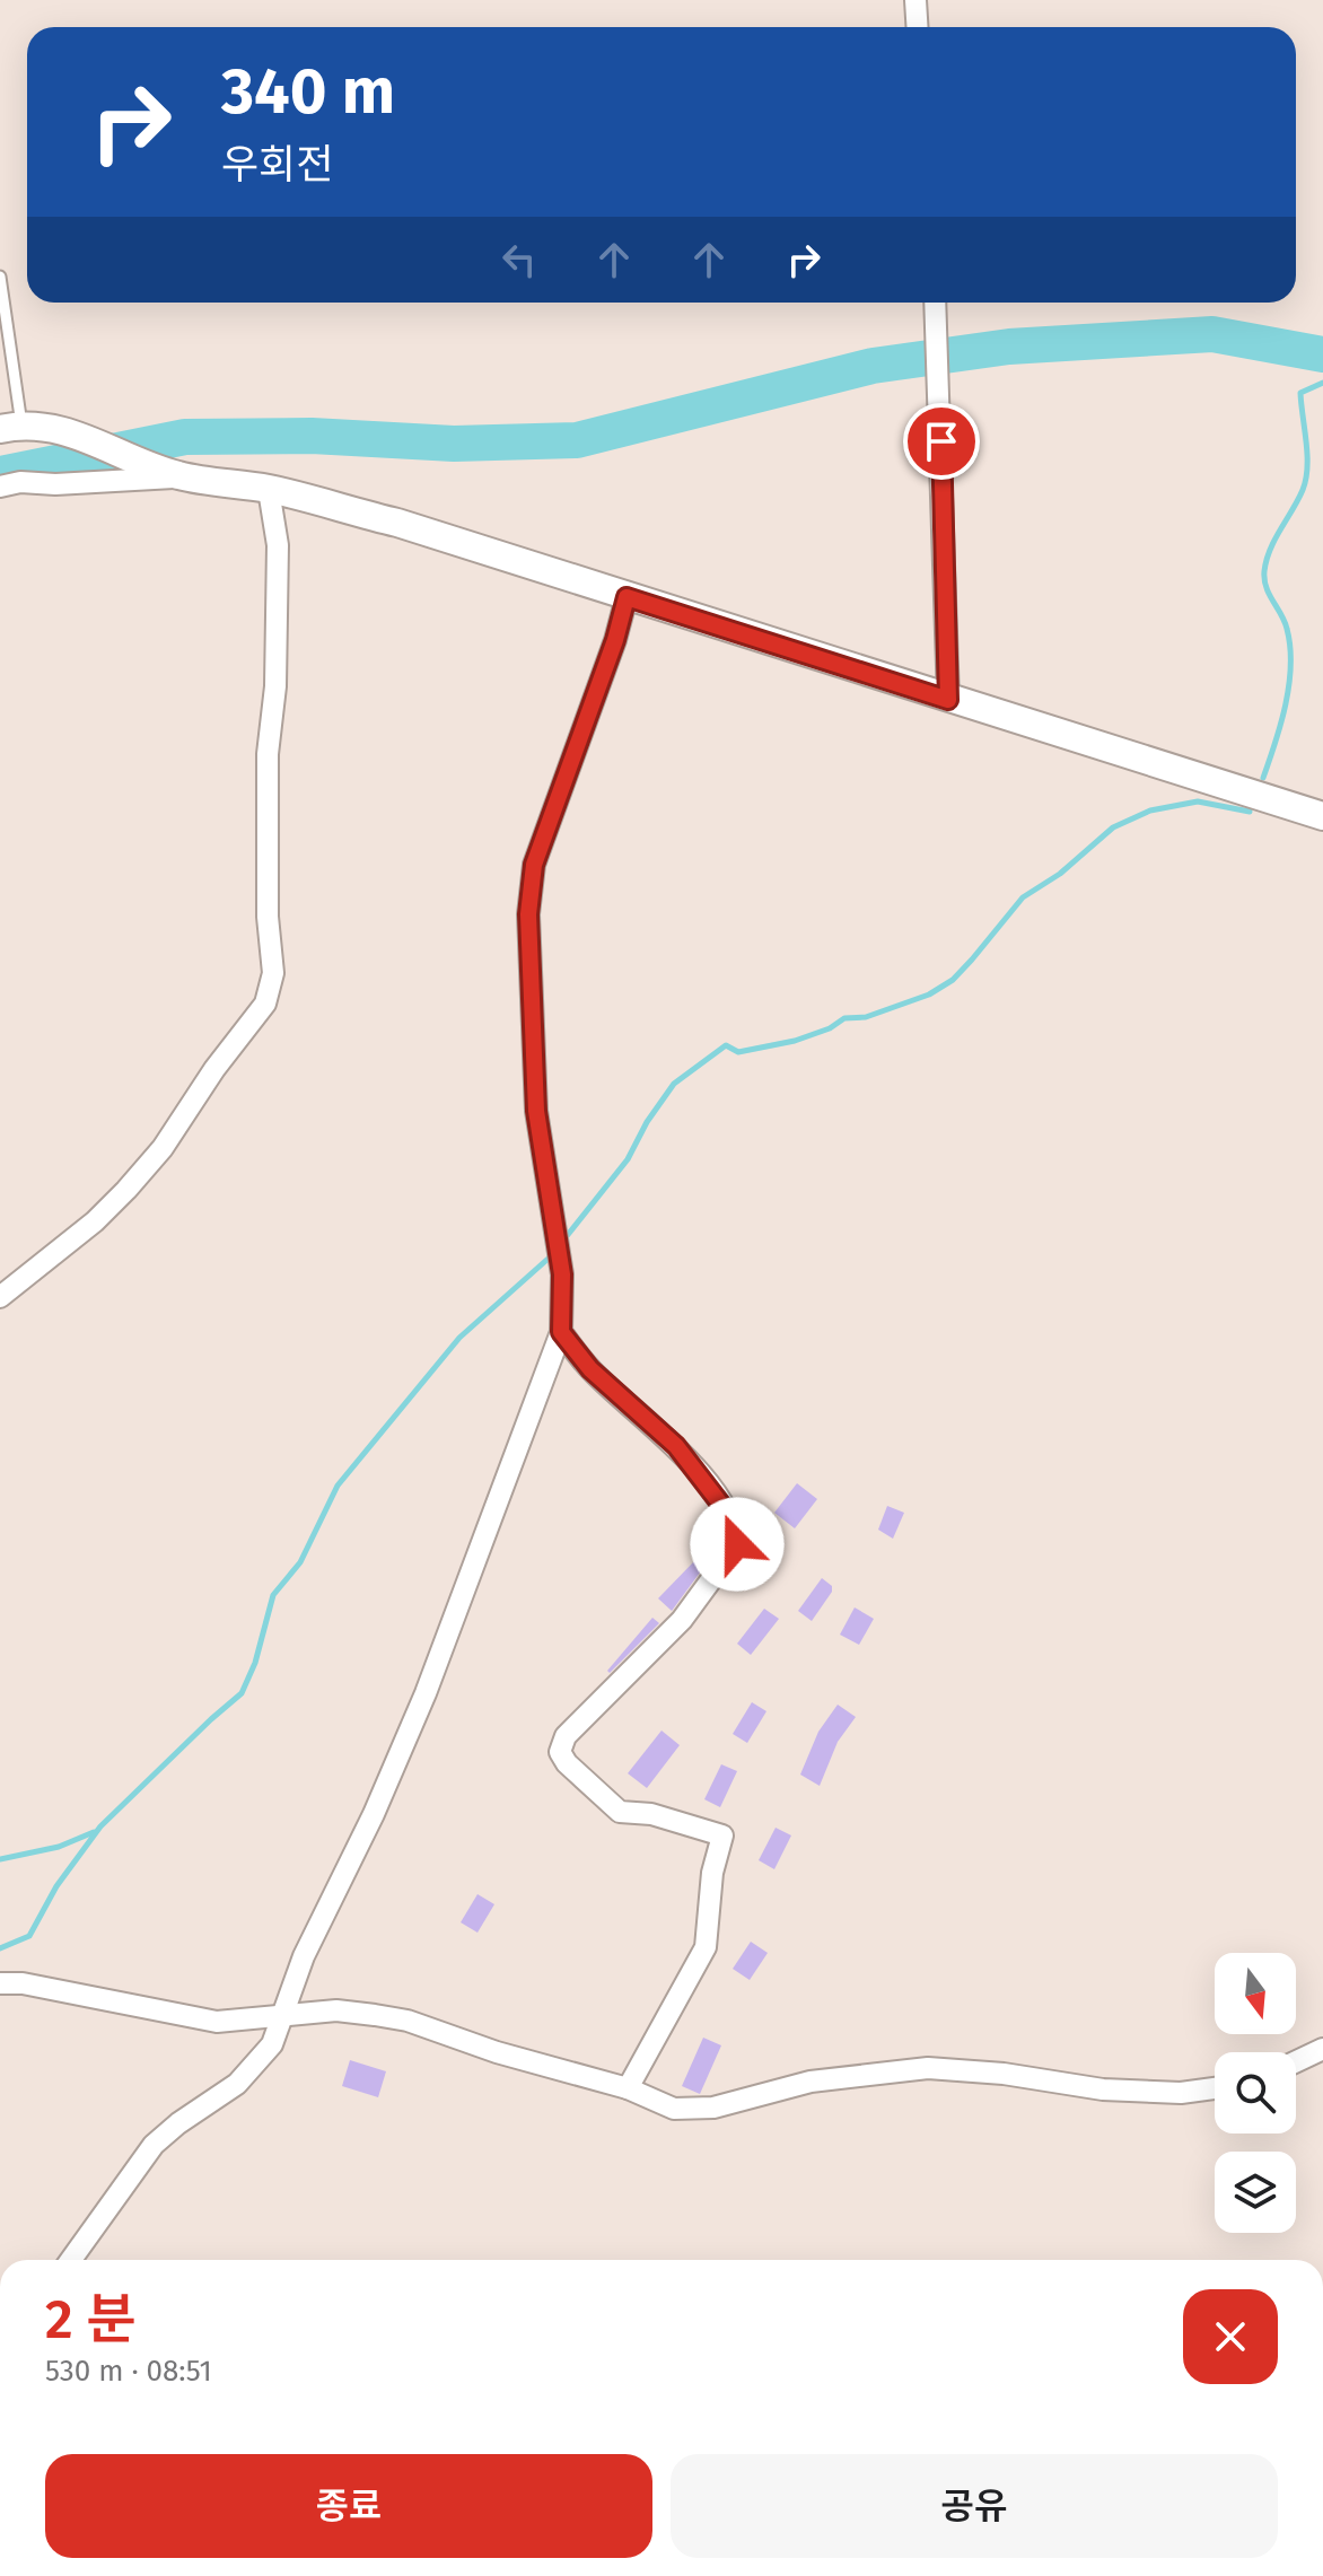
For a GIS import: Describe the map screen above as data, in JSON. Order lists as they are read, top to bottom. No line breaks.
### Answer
{"north":"bottom","page":{"turn":["340 m","우회전"],"heading":["2 분","530 m · 08:51"],"buttons":["종료","공유"]}}
